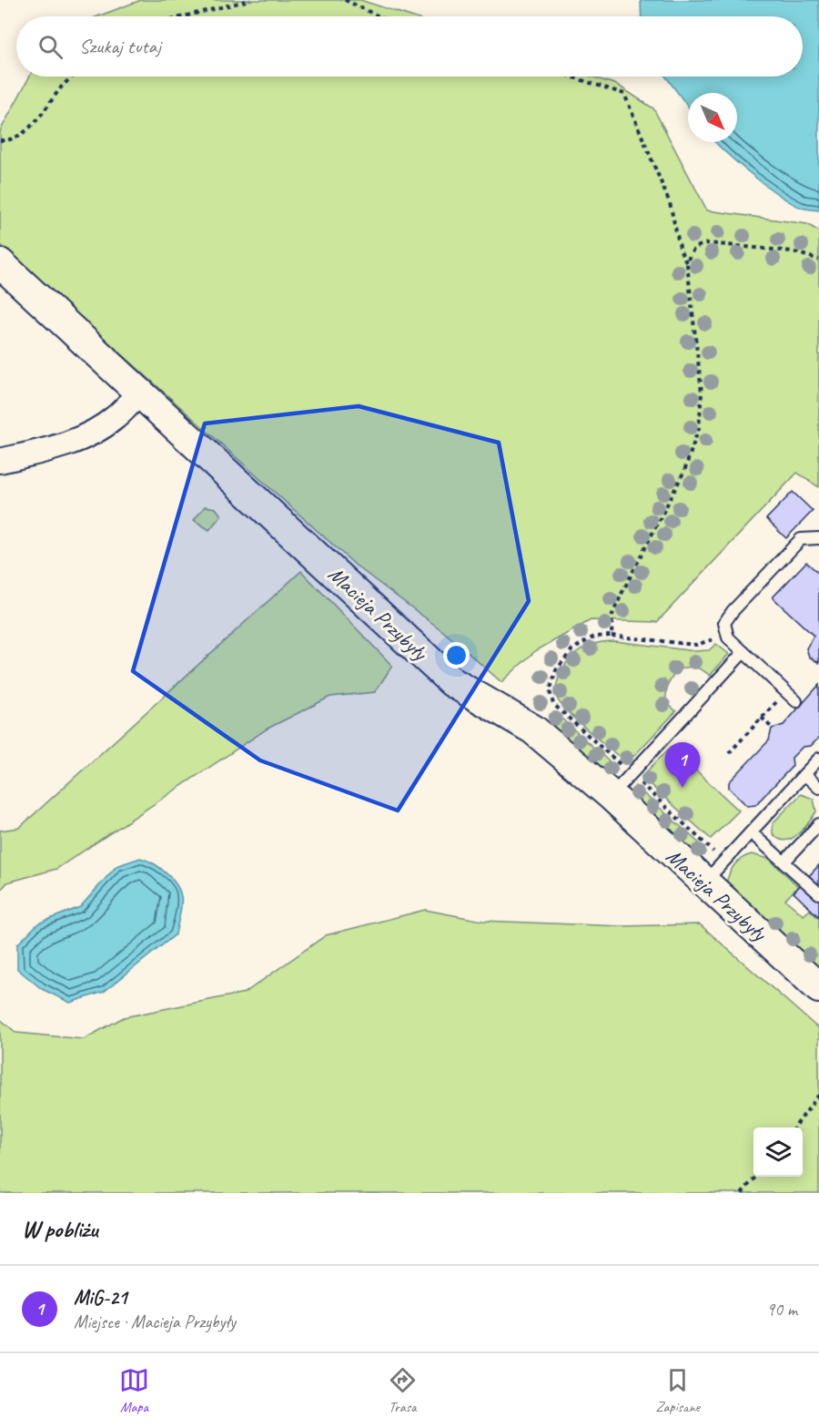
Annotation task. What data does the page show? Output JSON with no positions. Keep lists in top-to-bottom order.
{
  "streets": {
    "street": ["Macieja Przybyły"]
  },
  "north": "bottom right",
  "page": {
    "search": "Szukaj tutaj",
    "pins": "1",
    "heading": "W pobliżu",
    "list": [
      {
        "mark": "1",
        "name": "MiG-21",
        "note": "Miejsce · Macieja Przybyły",
        "value": "90 m"
      }
    ],
    "nav": ["Mapa", "Trasa", "Zapisane"]
  }
}
